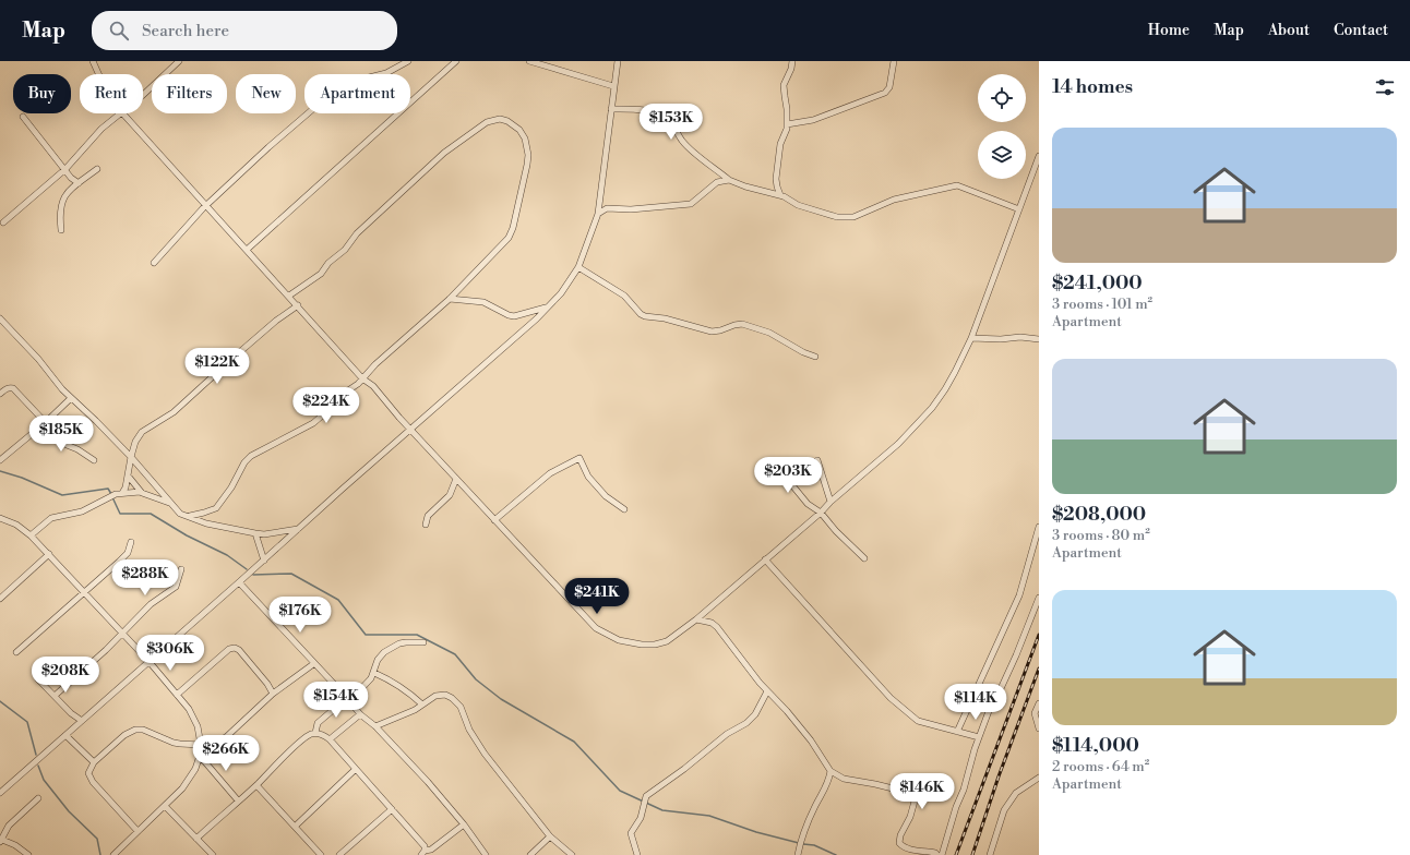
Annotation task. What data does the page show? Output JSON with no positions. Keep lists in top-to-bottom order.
{
  "page": {
    "header": "Map",
    "search": "Search here",
    "nav": [
      "Home",
      "Map",
      "About",
      "Contact"
    ],
    "heading": "14 homes",
    "chip": [
      "Buy",
      "Rent",
      "Filters",
      "New",
      "Apartment"
    ],
    "price": [
      "$153K",
      "$122K",
      "$224K",
      "$185K",
      "$203K",
      "$288K",
      "$241K",
      "$176K",
      "$306K",
      "$208K",
      "$154K",
      "$114K",
      "$266K",
      "$146K"
    ],
    "list": [
      {
        "name": "$241,000",
        "note": "3 rooms · 101 m² · Apartment"
      },
      {
        "name": "$208,000",
        "note": "3 rooms · 80 m² · Apartment"
      },
      {
        "name": "$114,000",
        "note": "2 rooms · 64 m² · Apartment"
      }
    ]
  }
}
